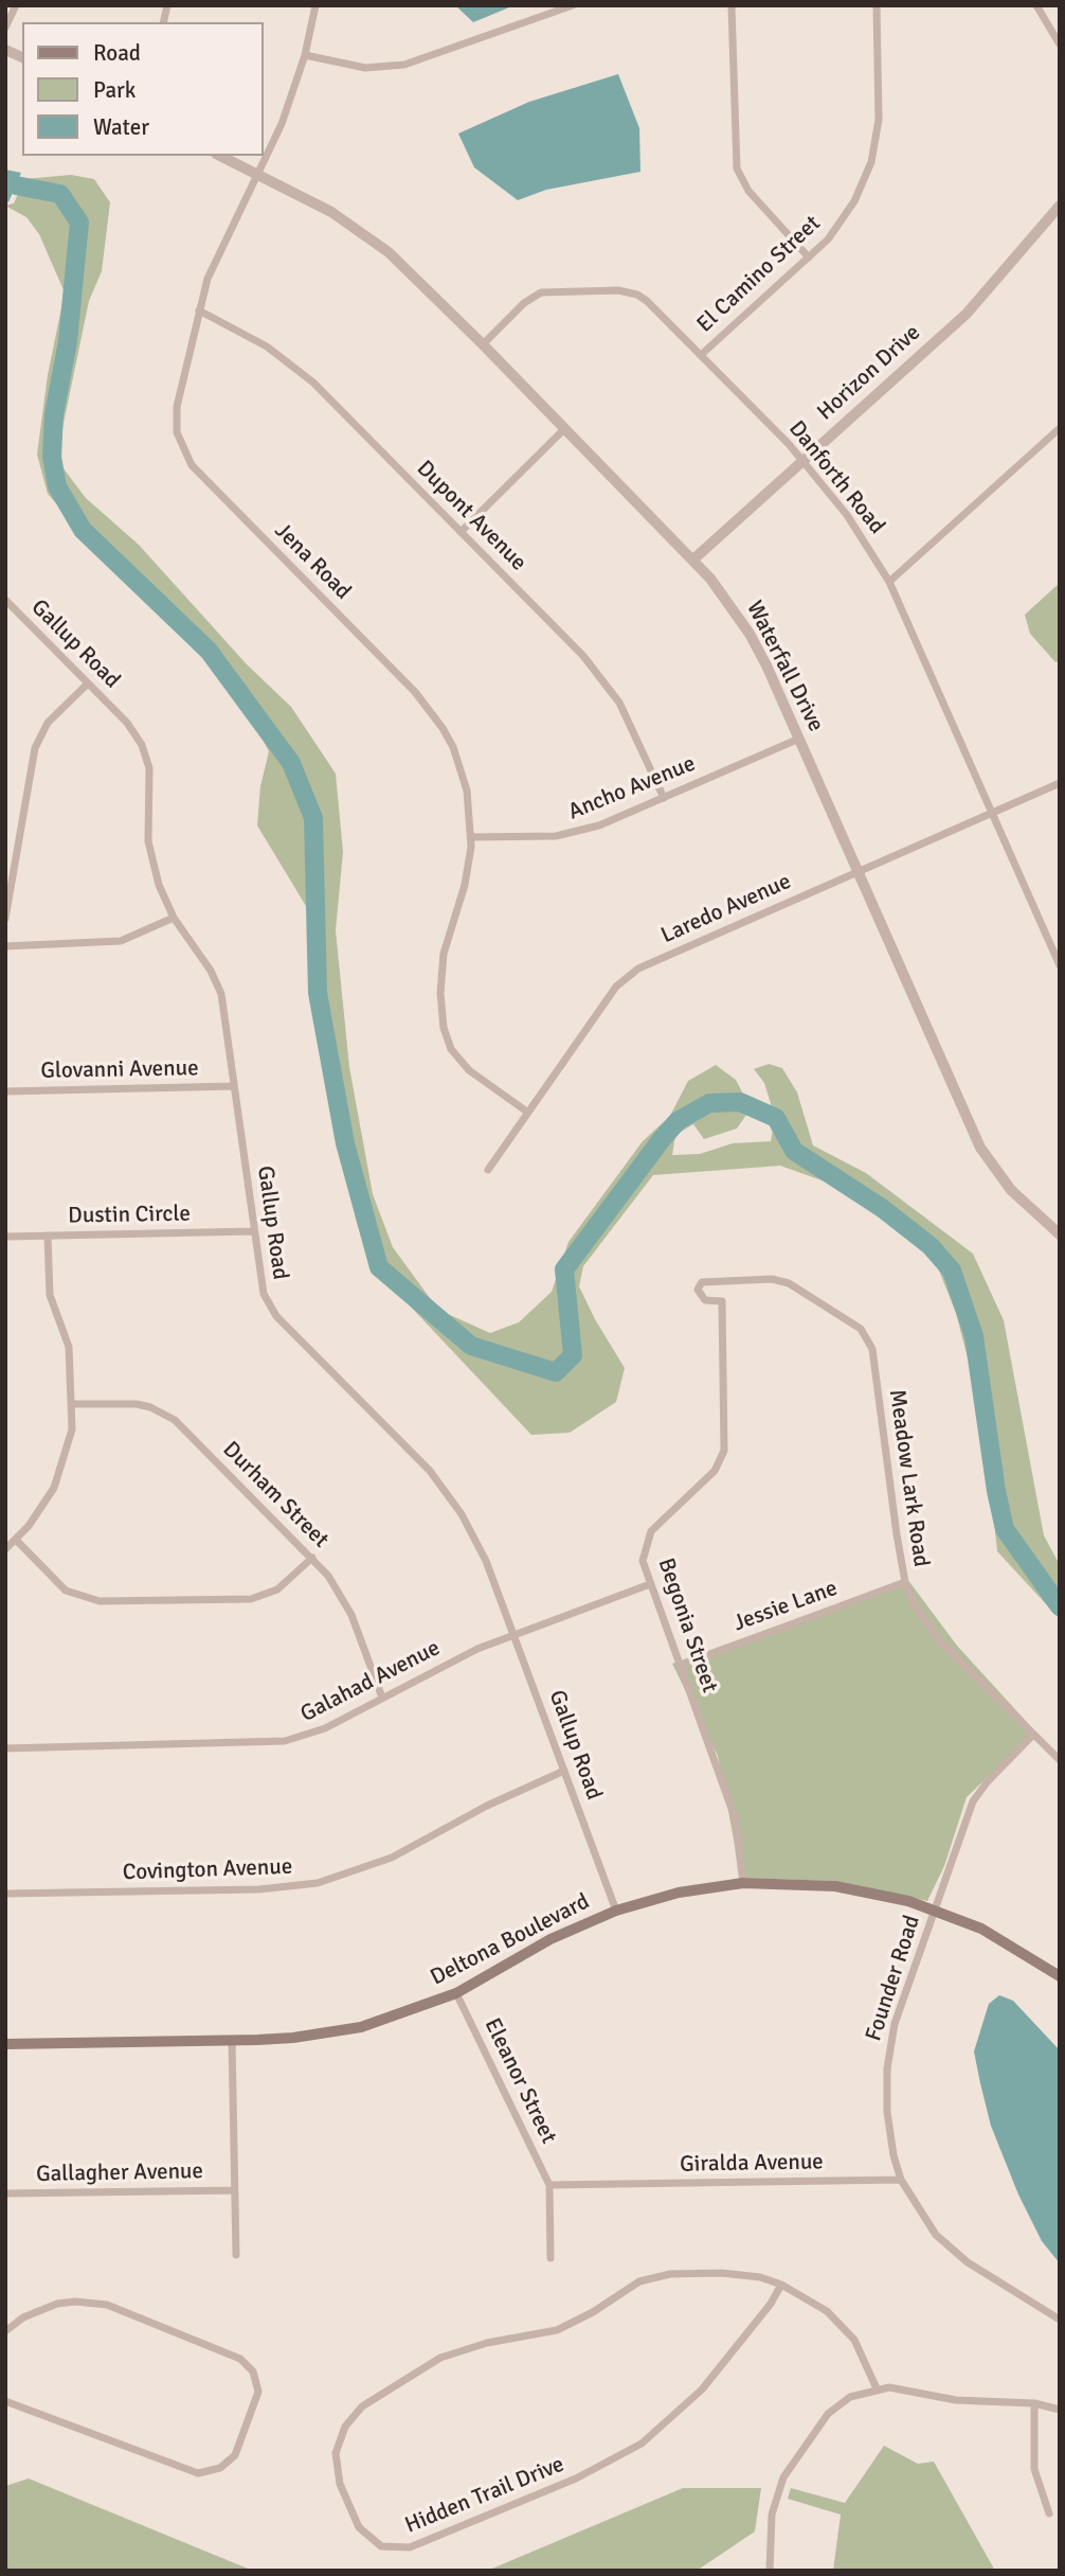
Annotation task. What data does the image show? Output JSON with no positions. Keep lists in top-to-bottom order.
{
  "streets": {
    "main road": ["Deltona Boulevard"],
    "street": [
      "El Camino Street",
      "Horizon Drive",
      "Danforth Road",
      "Dupont Avenue",
      "Jena Road",
      "Gallup Road",
      "Waterfall Drive",
      "Ancho Avenue",
      "Laredo Avenue",
      "Glovanni Avenue",
      "Dustin Circle",
      "Meadow Lark Road",
      "Durham Street",
      "Jessie Lane",
      "Begonia Street",
      "Galahad Avenue",
      "Covington Avenue",
      "Founder Road",
      "Eleanor Street",
      "Giralda Avenue",
      "Gallagher Avenue",
      "Hidden Trail Drive"
    ]
  },
  "crossings": [
    ["El Camino Street", "Danforth Road"],
    ["Horizon Drive", "Danforth Road"],
    ["Horizon Drive", "Waterfall Drive"],
    ["Danforth Road", "Waterfall Drive"],
    ["Danforth Road", "Laredo Avenue"],
    ["Dupont Avenue", "Jena Road"],
    ["Dupont Avenue", "Ancho Avenue"],
    ["Jena Road", "Waterfall Drive"],
    ["Jena Road", "Ancho Avenue"],
    ["Jena Road", "Laredo Avenue"],
    ["Gallup Road", "Glovanni Avenue"],
    ["Gallup Road", "Dustin Circle"],
    ["Gallup Road", "Galahad Avenue"],
    ["Gallup Road", "Covington Avenue"],
    ["Gallup Road", "Deltona Boulevard"],
    ["Waterfall Drive", "Ancho Avenue"],
    ["Waterfall Drive", "Laredo Avenue"],
    ["Meadow Lark Road", "Jessie Lane"],
    ["Meadow Lark Road", "Begonia Street"],
    ["Meadow Lark Road", "Founder Road"],
    ["Durham Street", "Galahad Avenue"],
    ["Jessie Lane", "Begonia Street"],
    ["Begonia Street", "Galahad Avenue"],
    ["Begonia Street", "Deltona Boulevard"],
    ["Deltona Boulevard", "Founder Road"],
    ["Deltona Boulevard", "Eleanor Street"],
    ["Founder Road", "Giralda Avenue"],
    ["Eleanor Street", "Giralda Avenue"]
  ],
  "legend": ["Road", "Park", "Water"]
}
